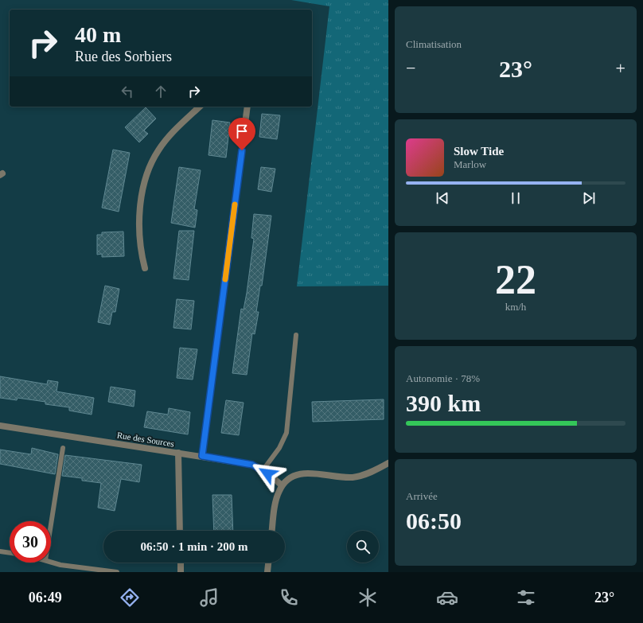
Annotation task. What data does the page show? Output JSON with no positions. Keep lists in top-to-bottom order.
{
  "streets": {
    "street": ["Rue des Sources"]
  },
  "page": {
    "tile": [
      "Climatisation",
      ["22", "km/h"],
      ["Autonomie · 78%", "390 km"],
      ["Arrivée", "06:50"]
    ],
    "turn": ["40 m", "Rue des Sorbiers"],
    "heat": ["−", "23°", "+"],
    "song": ["Slow Tide", "Marlow"],
    "limit": "30",
    "trip": "06:50 · 1 min · 200 m",
    "tabs": ["06:49", "23°"]
  }
}
